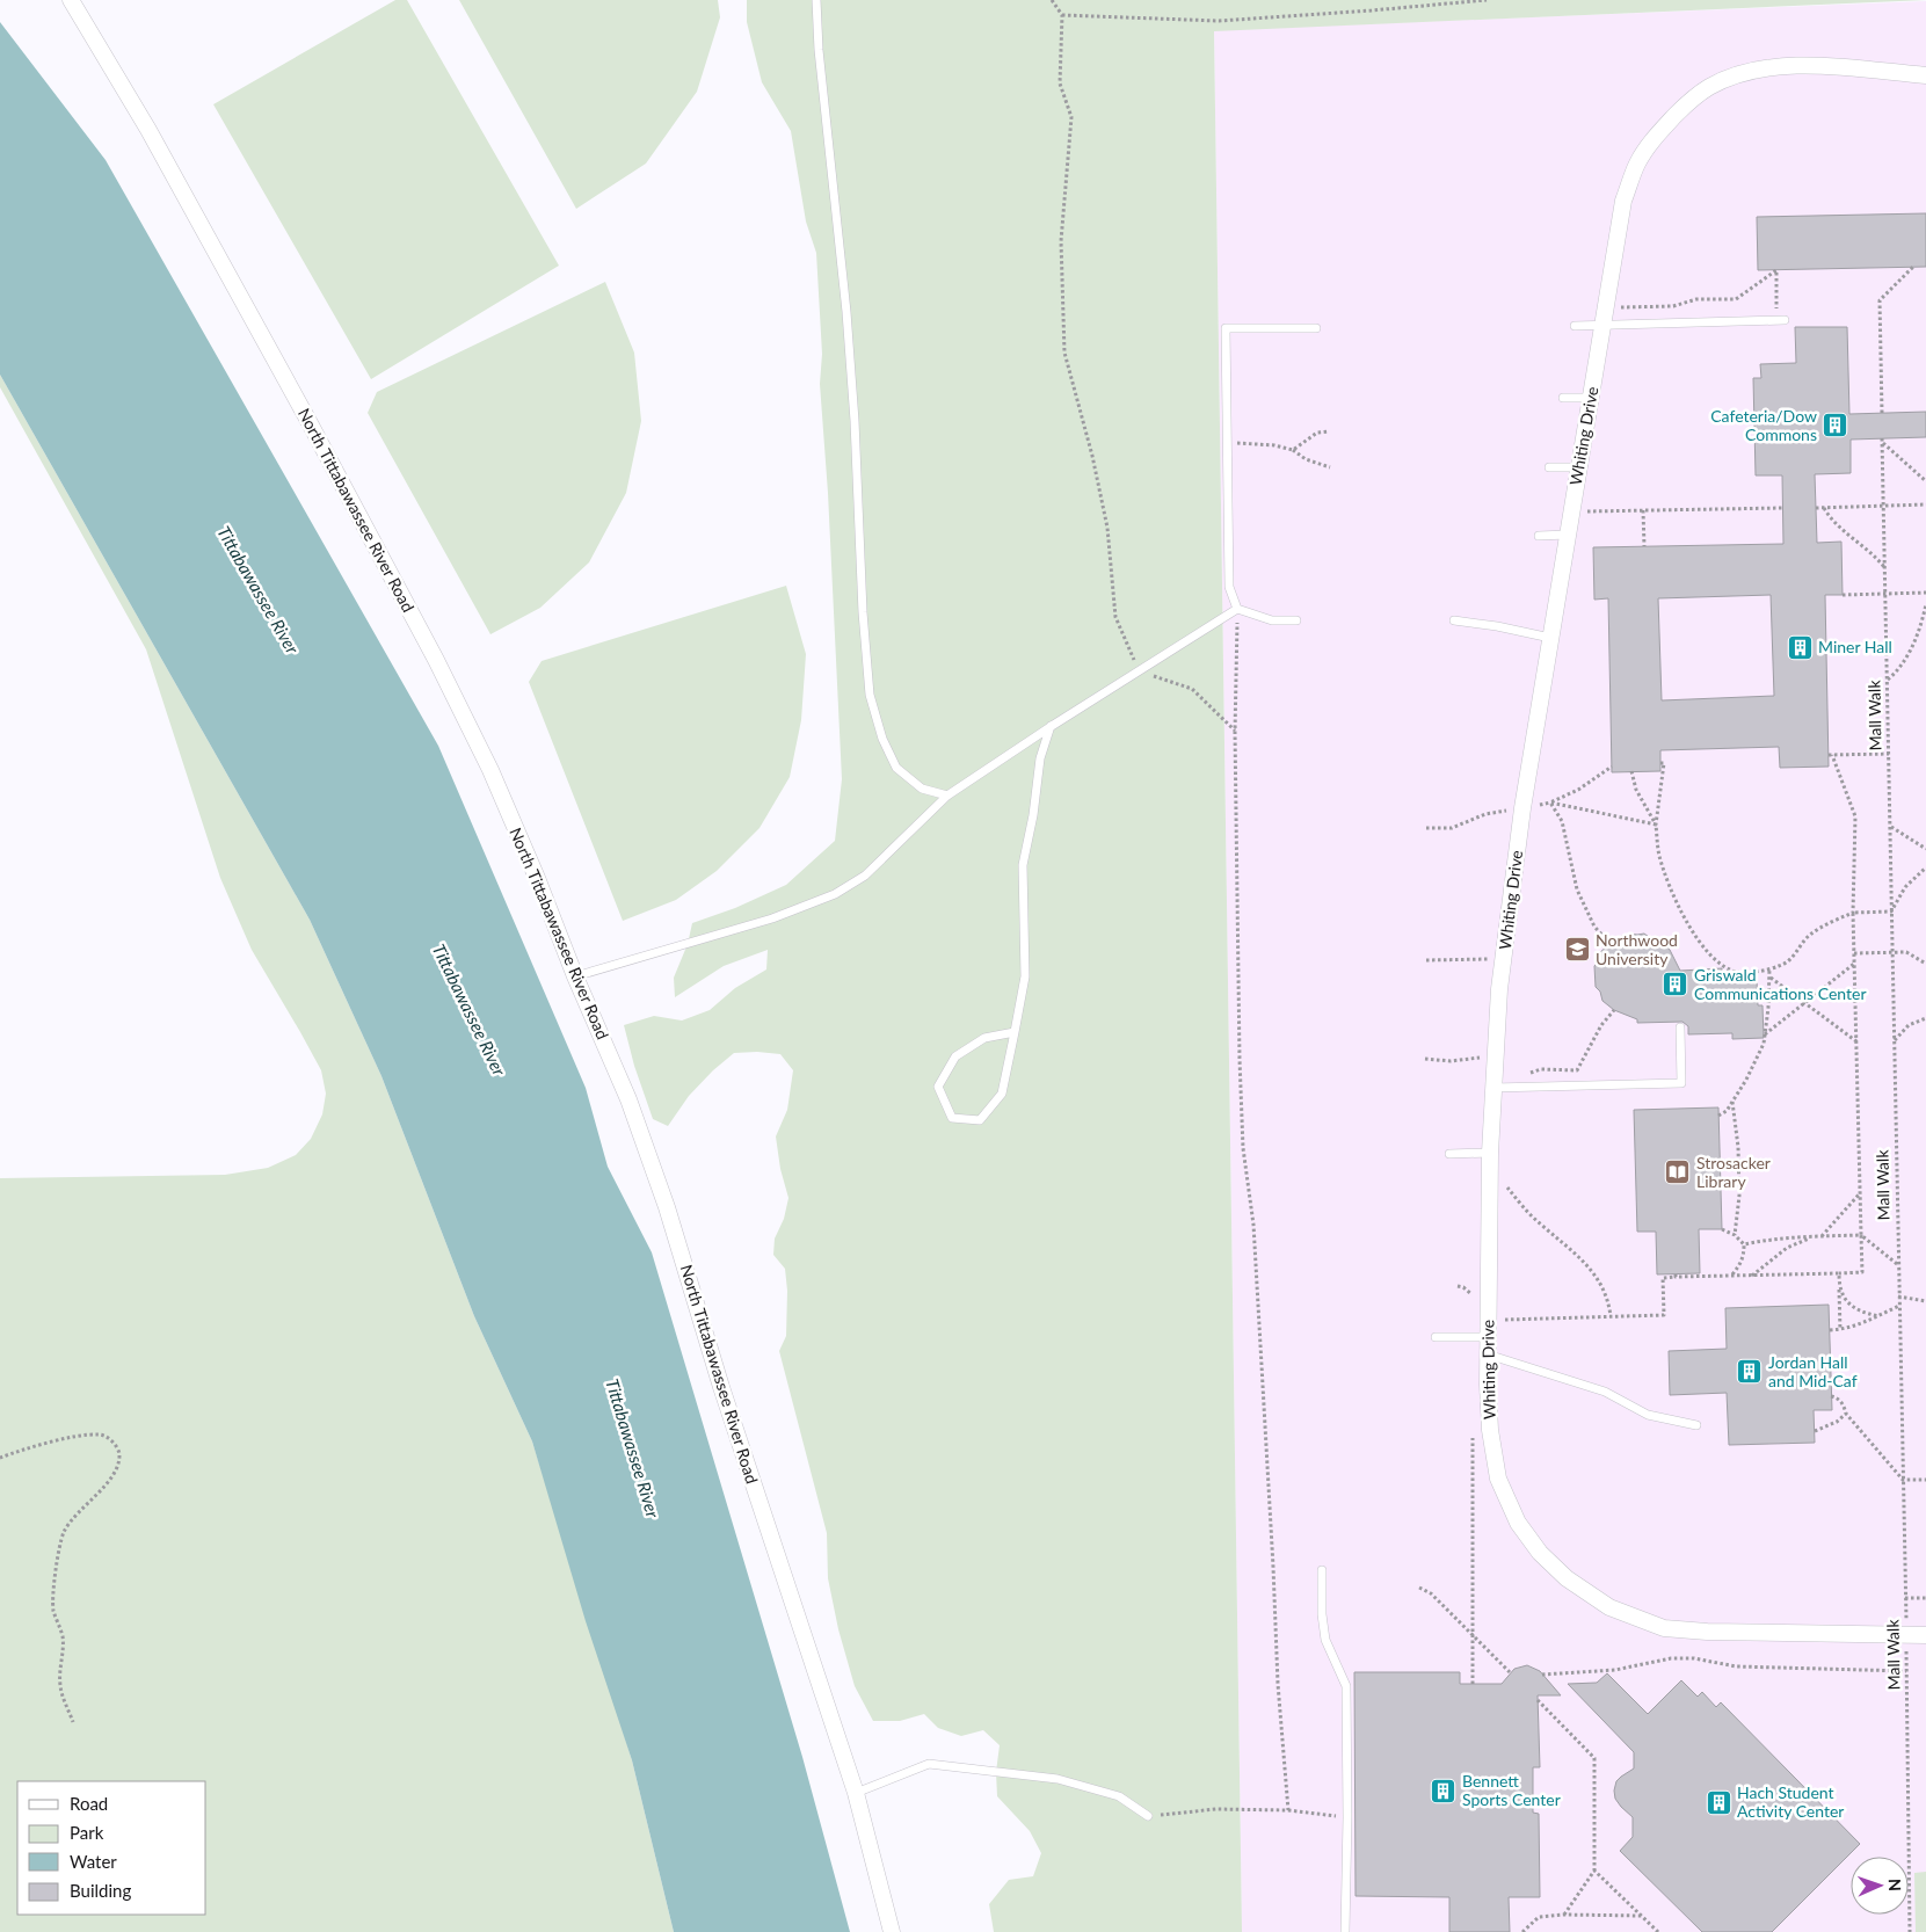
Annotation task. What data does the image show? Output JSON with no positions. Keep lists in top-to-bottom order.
{
  "streets": {
    "street": ["Whiting Drive", "North Tittabawassee River Road"],
    "path": ["Mall Walk"]
  },
  "crossings": [
    ["Whiting Drive", "Mall Walk"]
  ],
  "water": ["Tittabawassee River"],
  "places": {
    "building": [
      "Cafeteria/Dow Commons",
      "Miner Hall",
      "Griswald Communications Center",
      "Jordan Hall and Mid-Caf",
      "Bennett Sports Center",
      "Hach Student Activity Center"
    ],
    "school or university": ["Northwood University"],
    "library": ["Strosacker Library"]
  },
  "legend": [
    "Road",
    "Park",
    "Water",
    "Building"
  ],
  "north": "right"
}
